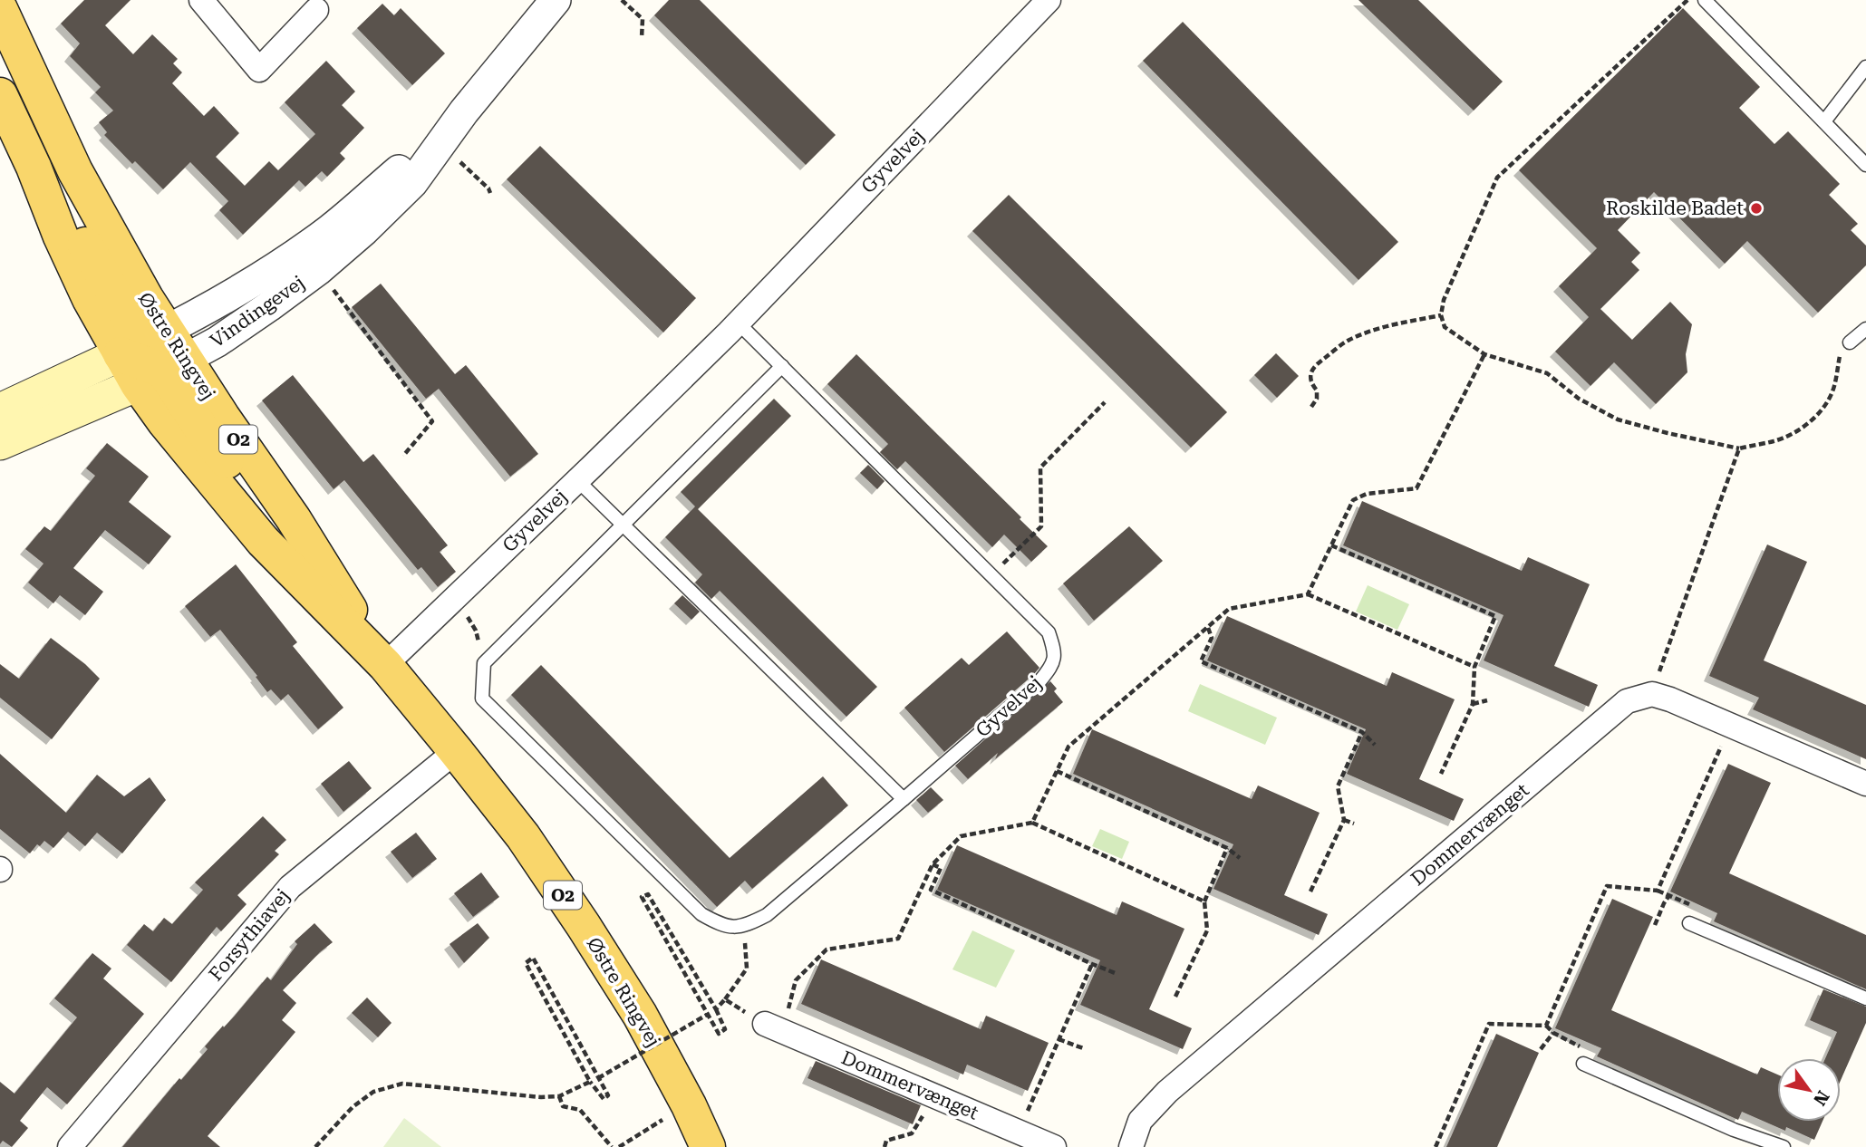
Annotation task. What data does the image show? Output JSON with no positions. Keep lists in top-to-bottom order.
{
  "streets": {
    "main road": ["Vindingevej", "Østre Ringvej", "O2"],
    "street": ["Gyvelvej", "Dommervænget", "Forsythiavej"]
  },
  "crossings": [
    ["Gyvelvej", "Østre Ringvej"],
    ["Vindingevej", "Østre Ringvej"],
    ["Østre Ringvej", "Forsythiavej"]
  ],
  "places": ["Roskilde Badet"],
  "north": "bottom right"
}
